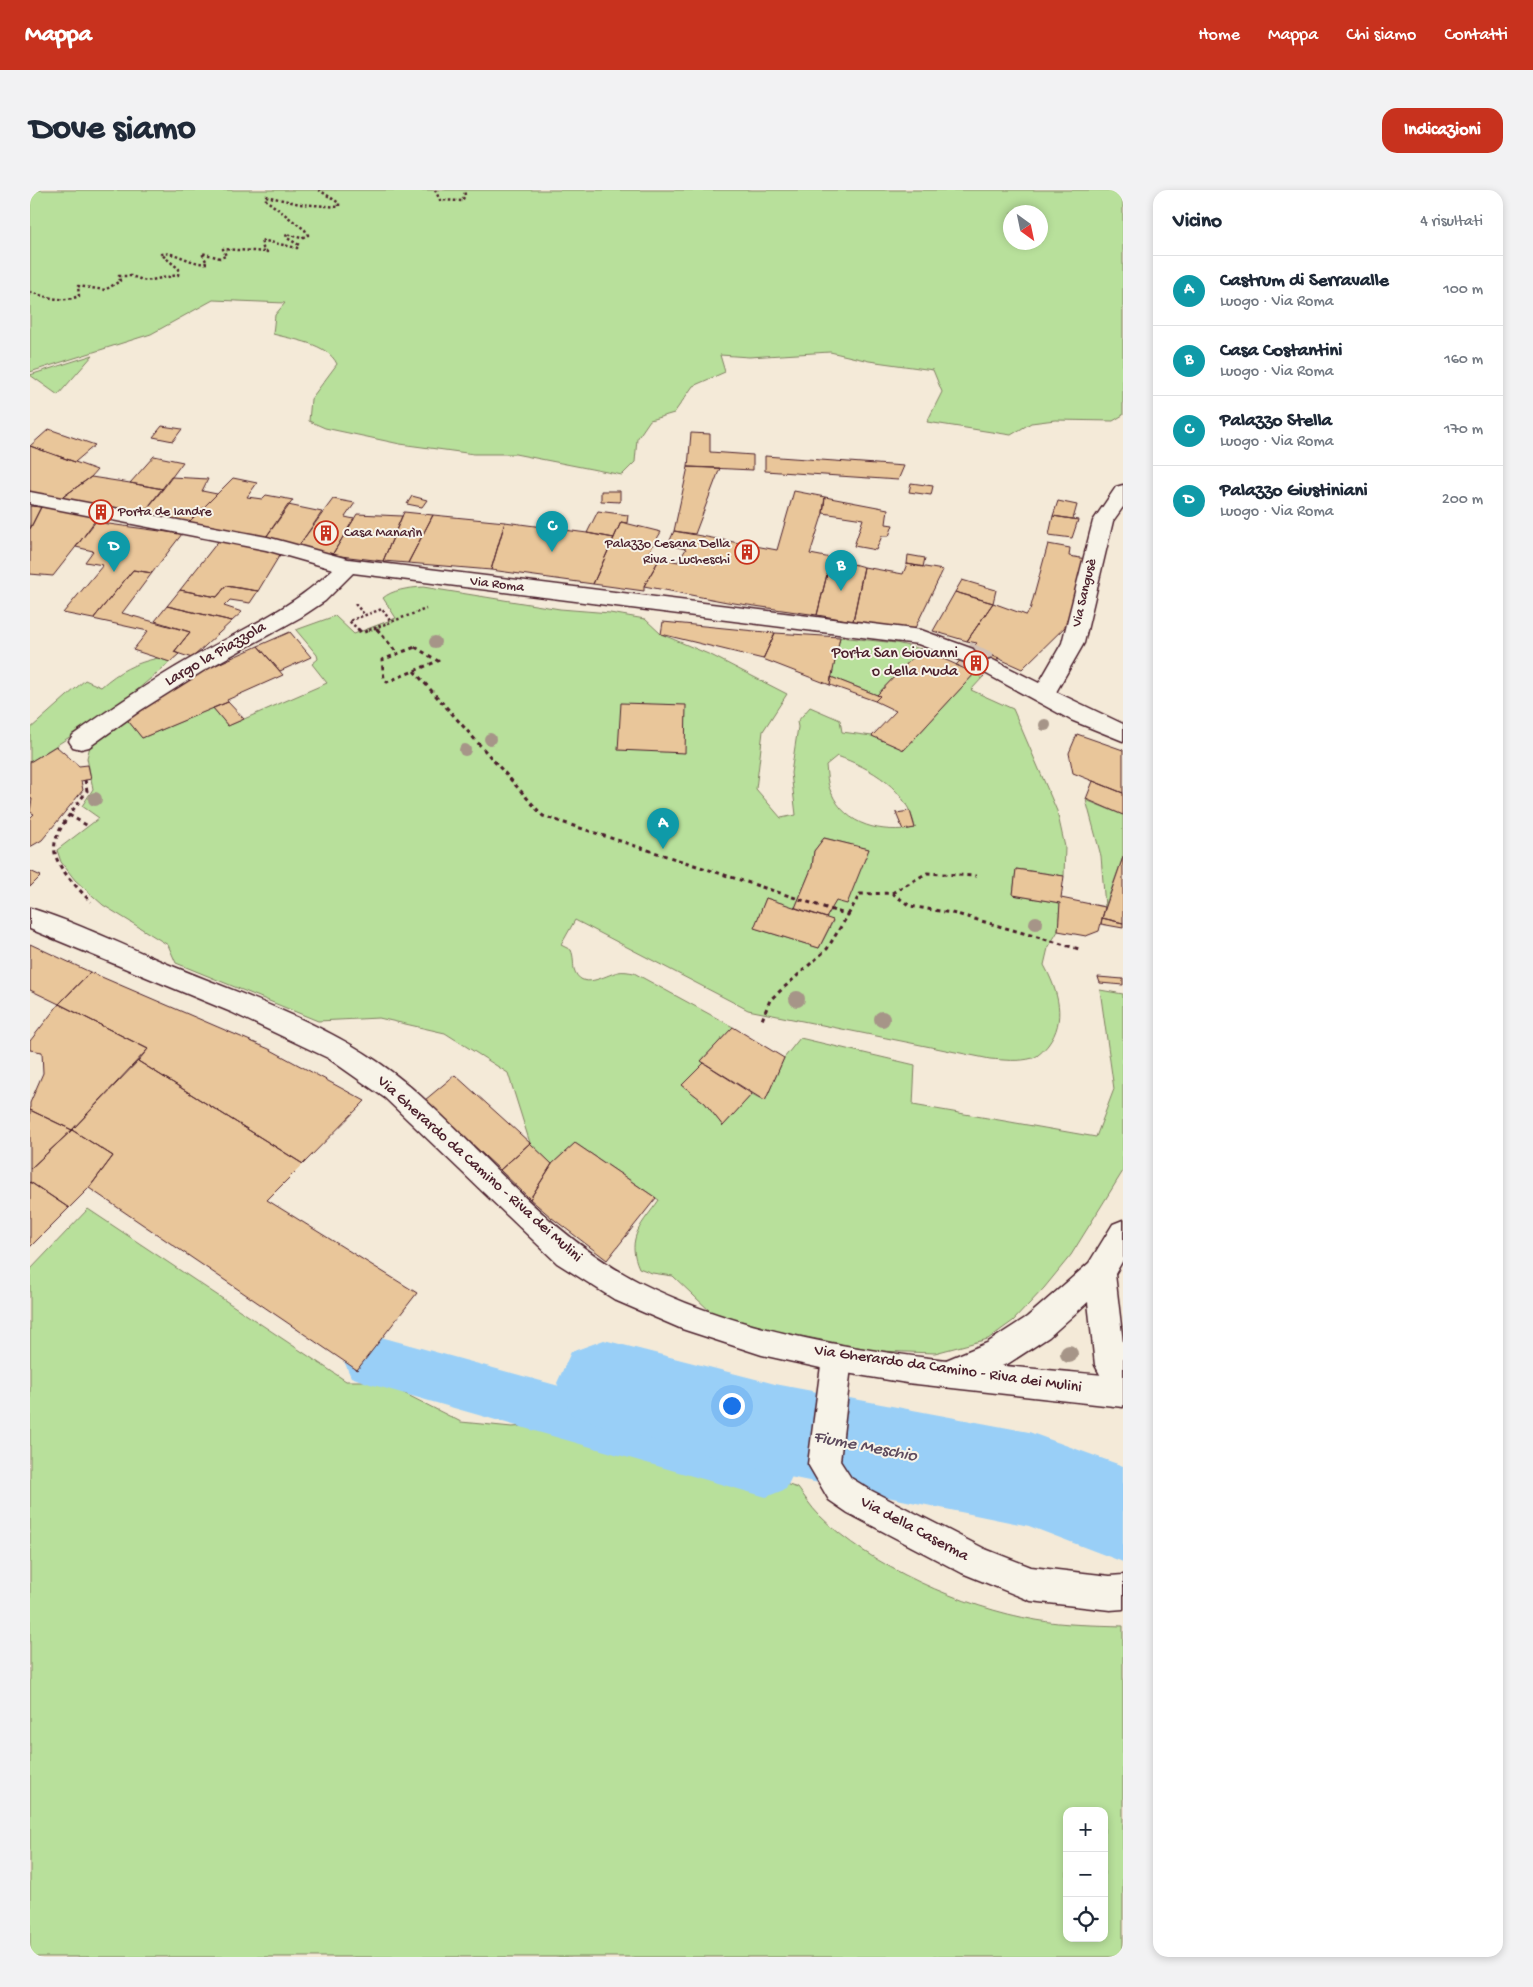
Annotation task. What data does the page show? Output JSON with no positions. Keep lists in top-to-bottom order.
{
  "streets": {
    "street": [
      "Via Roma",
      "Via Sangusè",
      "Largo la Piazzola",
      "Via Gherardo da Camino - Riva dei Mulini",
      "Via della Caserma"
    ]
  },
  "crossings": [
    ["Via Roma", "Largo la Piazzola"],
    ["Via Gherardo da Camino - Riva dei Mulini", "Via della Caserma"]
  ],
  "water": ["Fiume Meschio"],
  "places": {
    "building": [
      "Porta de Iandre",
      "Casa Manarìn",
      "Palazzo Cesana Della Riva - Lucheschi",
      "Porta San Giovanni o della Muda"
    ]
  },
  "north": "bottom right",
  "page": {
    "header": "Mappa",
    "nav": [
      "Home",
      "Mappa",
      "Chi siamo",
      "Contatti"
    ],
    "buttons": "Indicazioni",
    "title": "Dove siamo",
    "heading": ["Vicino", "4 risultati"],
    "list": [
      {
        "mark": "A",
        "name": "Castrum di Serravalle",
        "note": "Luogo · Via Roma",
        "value": "100 m"
      },
      {
        "mark": "B",
        "name": "Casa Costantini",
        "note": "Luogo · Via Roma",
        "value": "160 m"
      },
      {
        "mark": "C",
        "name": "Palazzo Stella",
        "note": "Luogo · Via Roma",
        "value": "170 m"
      },
      {
        "mark": "D",
        "name": "Palazzo Giustiniani",
        "note": "Luogo · Via Roma",
        "value": "200 m"
      }
    ],
    "pins": [
      "C",
      "D",
      "B",
      "A"
    ],
    "map_buttons": ["+", "−"]
  }
}
